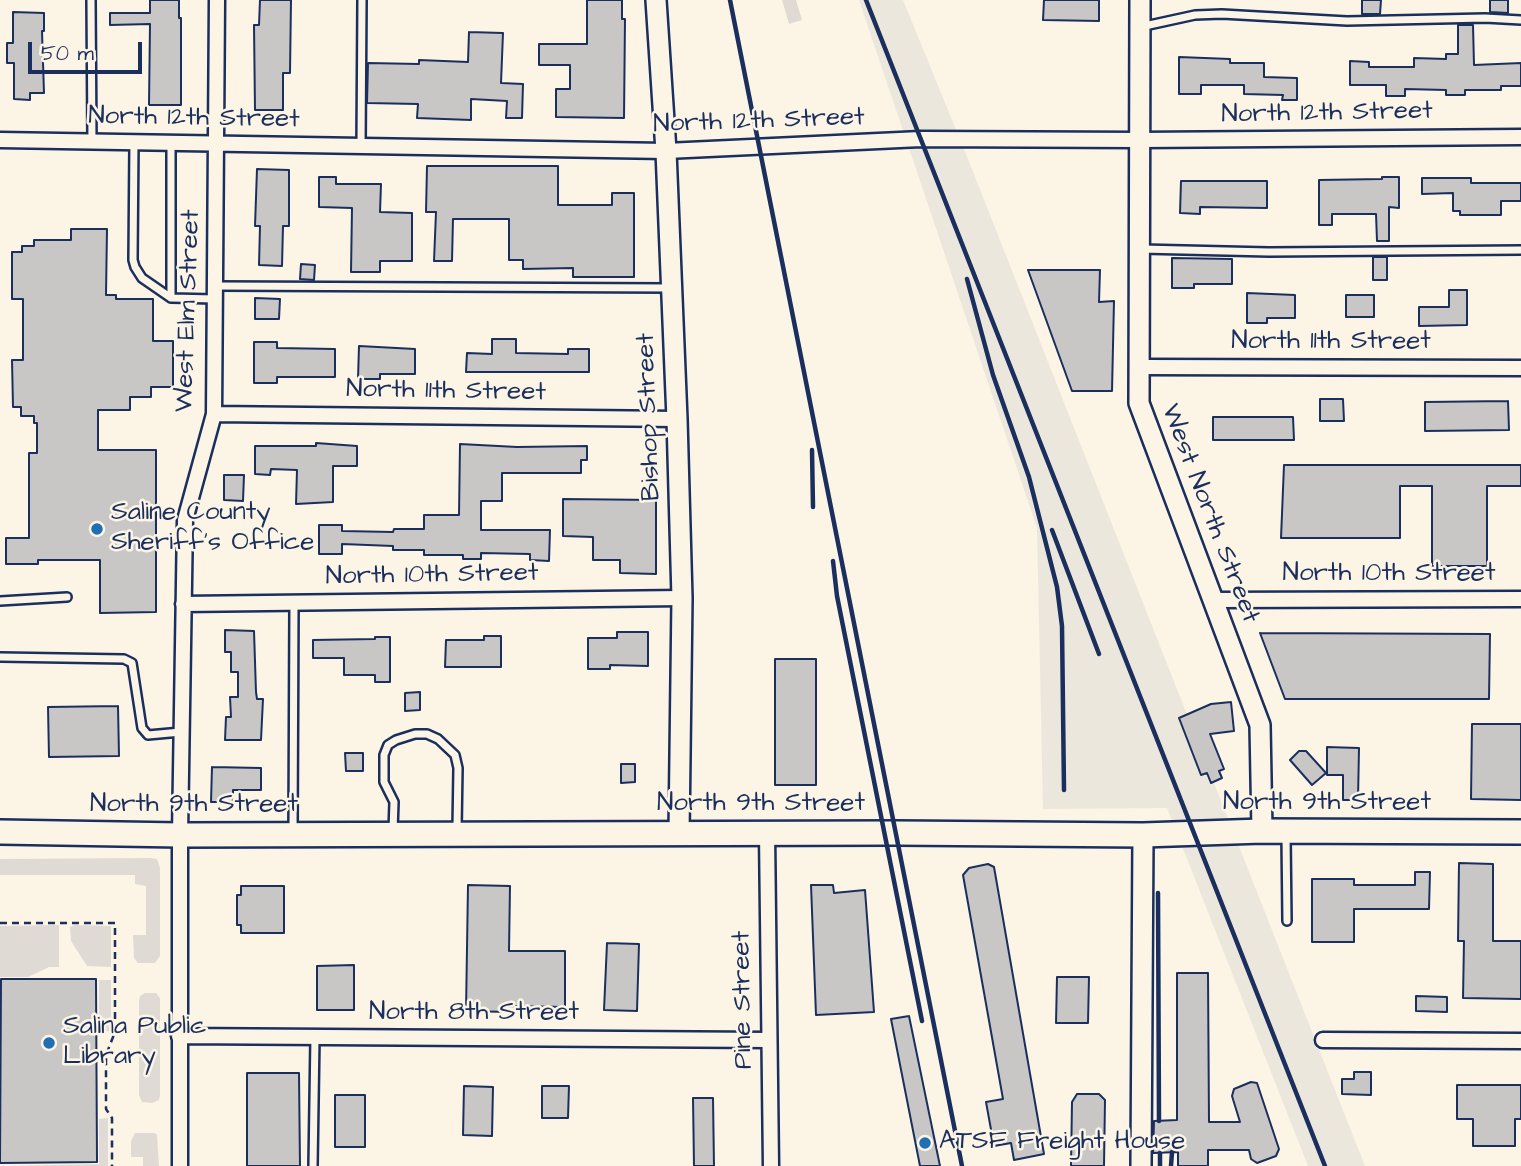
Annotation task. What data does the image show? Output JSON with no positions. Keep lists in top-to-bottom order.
{
  "streets": {
    "main road": ["North 9th Street"],
    "street": [
      "North 12th Street",
      "West Elm Street",
      "North 11th Street",
      "Bishop Street",
      "West North Street",
      "North 10th Street",
      "Pine Street",
      "North 8th Street"
    ]
  },
  "crossings": [
    ["North 12th Street", "West Elm Street"],
    ["North 12th Street", "Bishop Street"],
    ["North 12th Street", "West North Street"],
    ["West Elm Street", "North 11th Street"],
    ["West Elm Street", "North 10th Street"],
    ["West Elm Street", "North 9th Street"],
    ["West Elm Street", "North 8th Street"],
    ["North 11th Street", "Bishop Street"],
    ["North 11th Street", "West North Street"],
    ["Bishop Street", "North 10th Street"],
    ["Bishop Street", "North 9th Street"],
    ["West North Street", "North 10th Street"],
    ["West North Street", "North 9th Street"],
    ["North 9th Street", "Pine Street"],
    ["Pine Street", "North 8th Street"]
  ],
  "places": ["Saline County Sheriff's Office", "Salina Public Library", "ATSF Freight House"],
  "scale_bar": "50 m"
}
